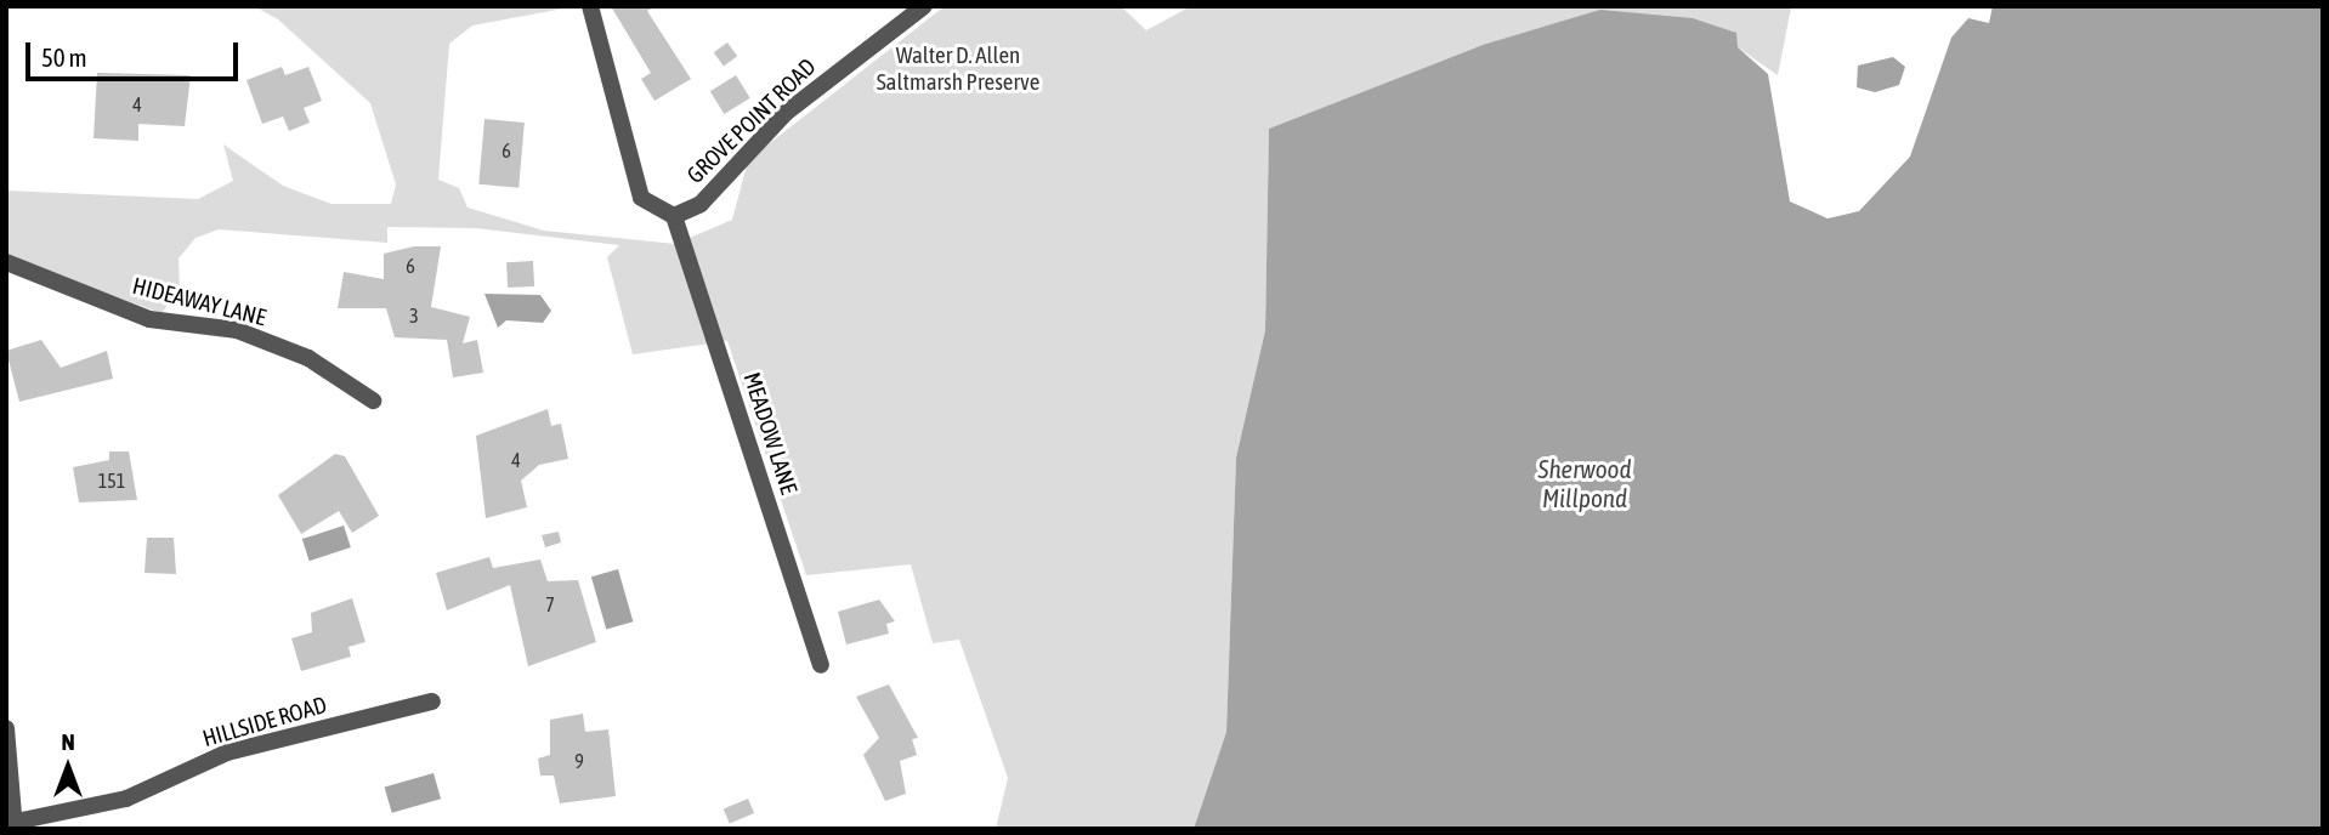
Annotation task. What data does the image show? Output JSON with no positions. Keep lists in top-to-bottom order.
{
  "streets": {
    "street": [
      "GROVE POINT ROAD",
      "HIDEAWAY LANE",
      "MEADOW LANE",
      "HILLSIDE ROAD"
    ]
  },
  "crossings": [
    ["GROVE POINT ROAD", "MEADOW LANE"]
  ],
  "water": ["Sherwood Millpond"],
  "parks": ["Walter D. Allen Saltmarsh Preserve"],
  "house_numbers": [
    "4",
    "6",
    "6",
    "3",
    "4",
    "151",
    "7",
    "9"
  ],
  "scale_bar": "50 m",
  "north": "top"
}
